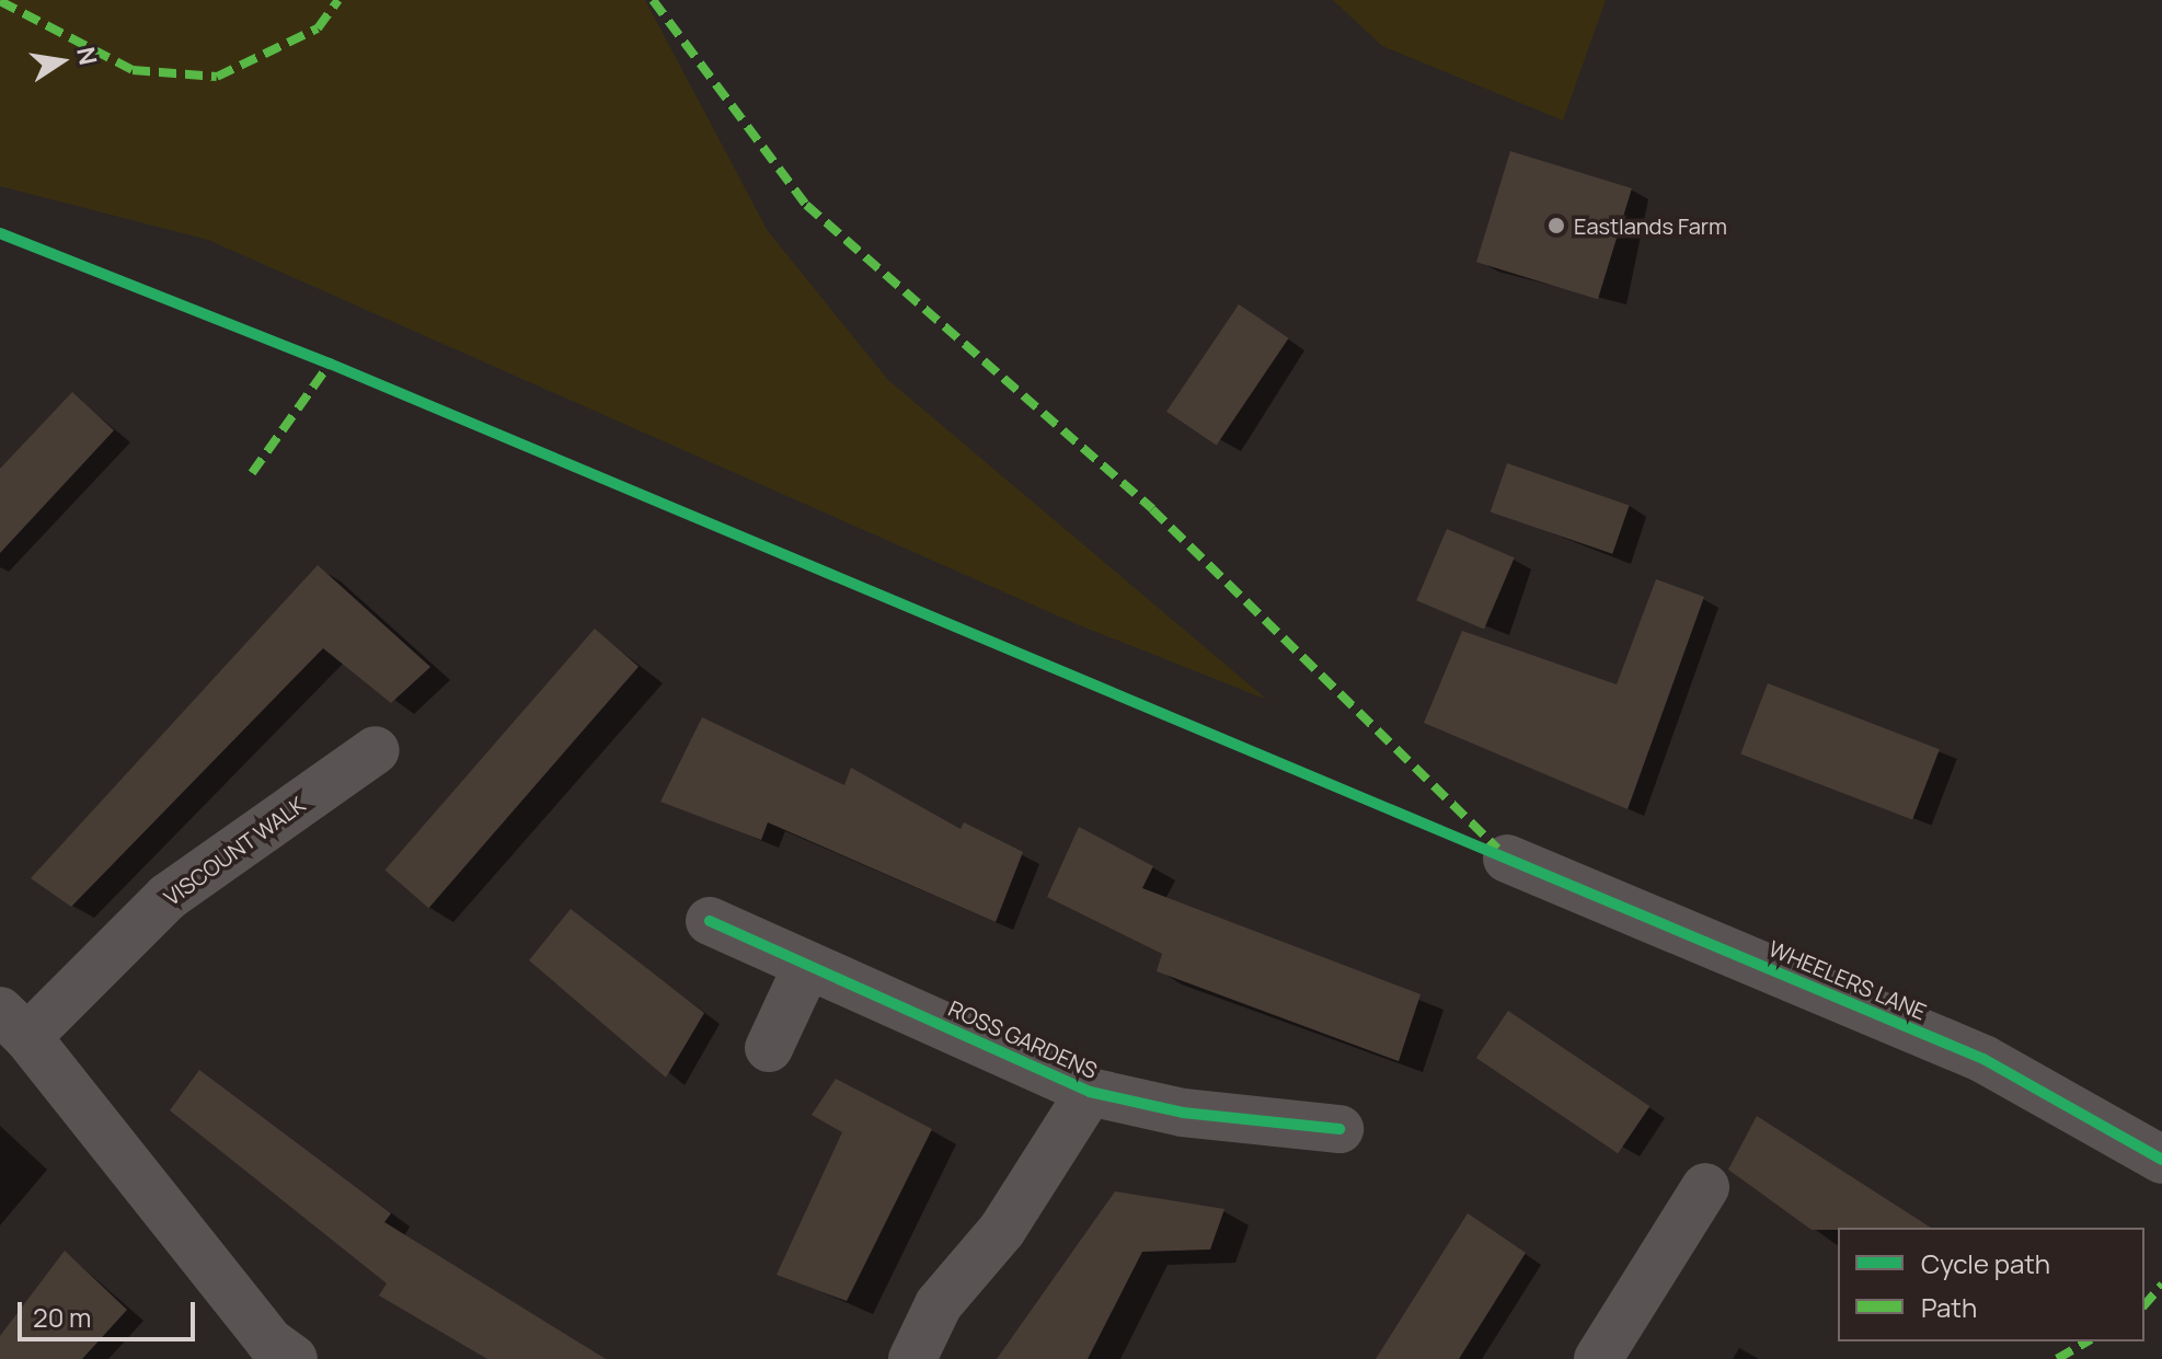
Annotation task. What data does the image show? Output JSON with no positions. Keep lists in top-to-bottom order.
{
  "streets": {
    "street": ["VISCOUNT WALK", "WHEELERS LANE", "ROSS GARDENS"]
  },
  "places": ["Eastlands Farm"],
  "legend": ["Cycle path", "Path"],
  "scale_bar": "20 m",
  "north": "right"
}
